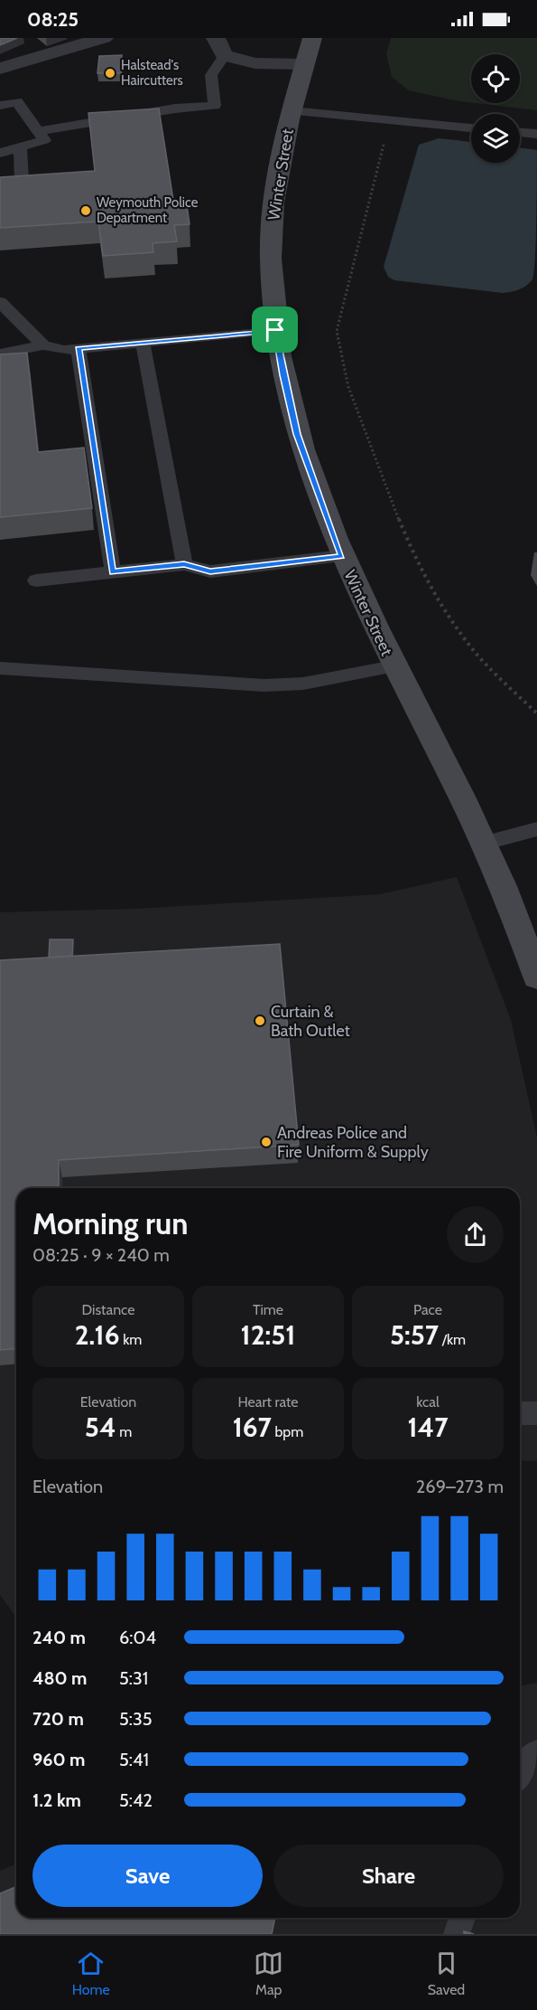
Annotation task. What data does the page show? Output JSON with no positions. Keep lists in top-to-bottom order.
{
  "streets": {
    "main road": ["Winter Street"]
  },
  "places": [
    "Halstead's Haircutters",
    "Weymouth Police Department",
    "Curtain & Bath Outlet",
    "Andreas Police and Fire Uniform & Supply"
  ],
  "page": {
    "status": "08:25",
    "heading": ["Morning run", "08:25 · 9 × 240 m"],
    "stats": [
      ["Distance", "2.16 km"],
      ["Time", "12:51"],
      ["Pace", "5:57 /km"],
      ["Elevation", "54 m"],
      ["Heart rate", "167 bpm"],
      ["kcal", "147"]
    ],
    "chart": ["Elevation", "269–273 m"],
    "list": [
      {
        "name": "240 m",
        "note": "6:04"
      },
      {
        "name": "480 m",
        "note": "5:31"
      },
      {
        "name": "720 m",
        "note": "5:35"
      },
      {
        "name": "960 m",
        "note": "5:41"
      },
      {
        "name": "1.2 km",
        "note": "5:42"
      }
    ],
    "buttons": ["Save", "Share"],
    "tabs": ["Home", "Map", "Saved"]
  }
}
